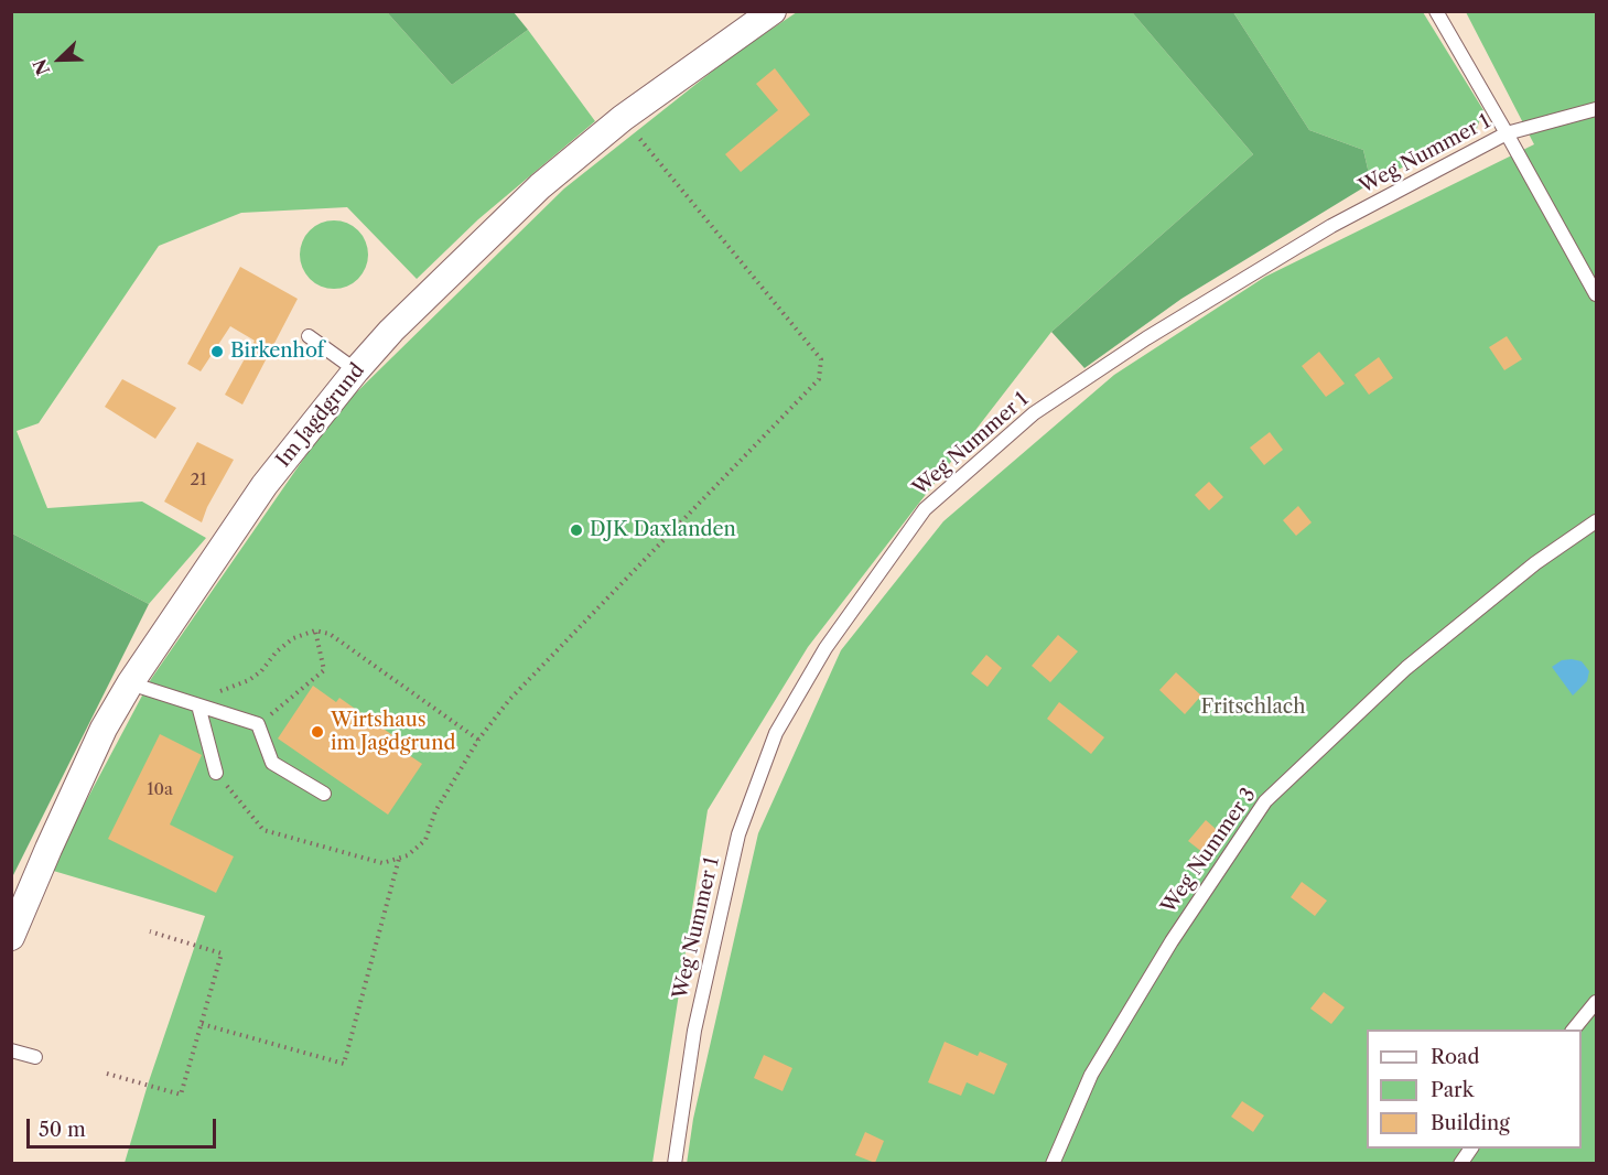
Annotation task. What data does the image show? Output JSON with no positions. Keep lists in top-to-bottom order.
{
  "streets": {
    "street": ["Im Jagdgrund"],
    "lane": ["Weg Nummer 1", "Weg Nummer 3"]
  },
  "parks": ["Fritschlach"],
  "places": ["Birkenhof", "DJK Daxlanden", "Wirtshaus im Jagdgrund"],
  "house_numbers": ["21", "10a"],
  "legend": ["Road", "Park", "Building"],
  "scale_bar": "50 m",
  "north": "bottom left"
}
